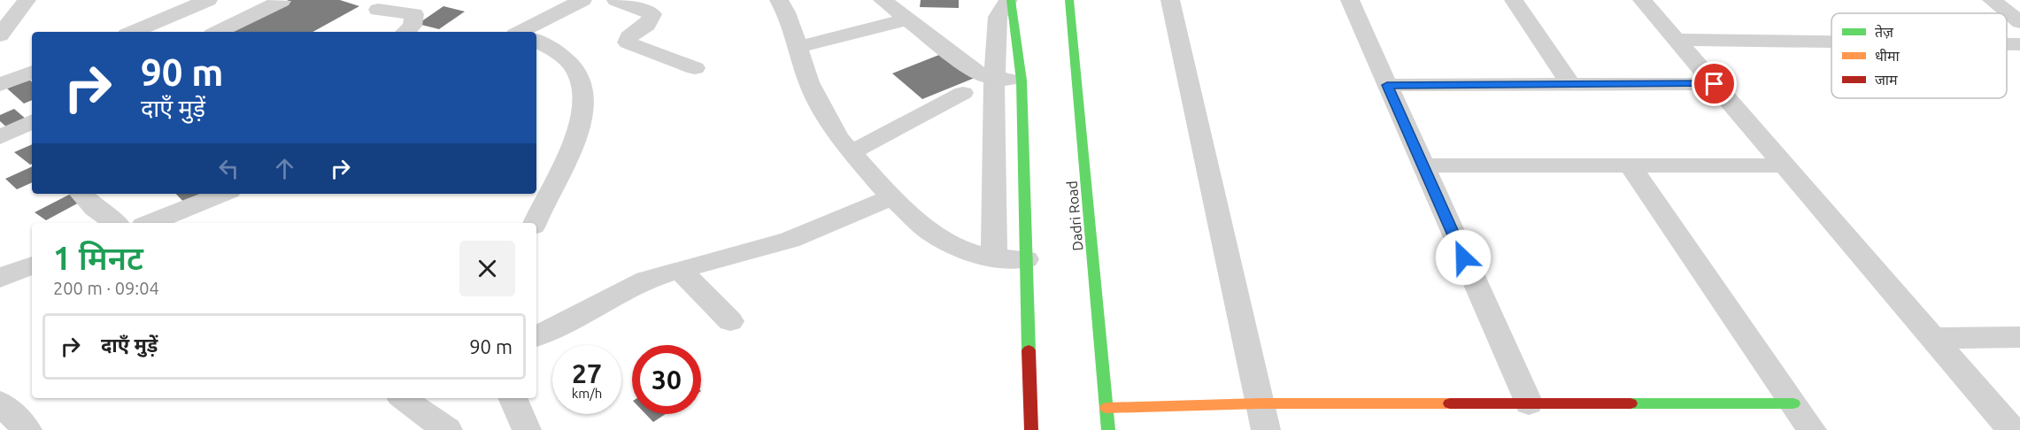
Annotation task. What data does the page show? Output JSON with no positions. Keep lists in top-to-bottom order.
{
  "streets": {
    "street": ["Dadri Road"]
  },
  "legend": ["तेज़", "धीमा", "जाम"],
  "page": {
    "turn": ["90 m", "दाएँ मुड़ें"],
    "heading": ["1 मिनट", "200 m · 09:04"],
    "list": [
      {
        "name": "दाएँ मुड़ें",
        "value": "90 m"
      }
    ],
    "speed": "27 km/h",
    "limit": "30"
  }
}
